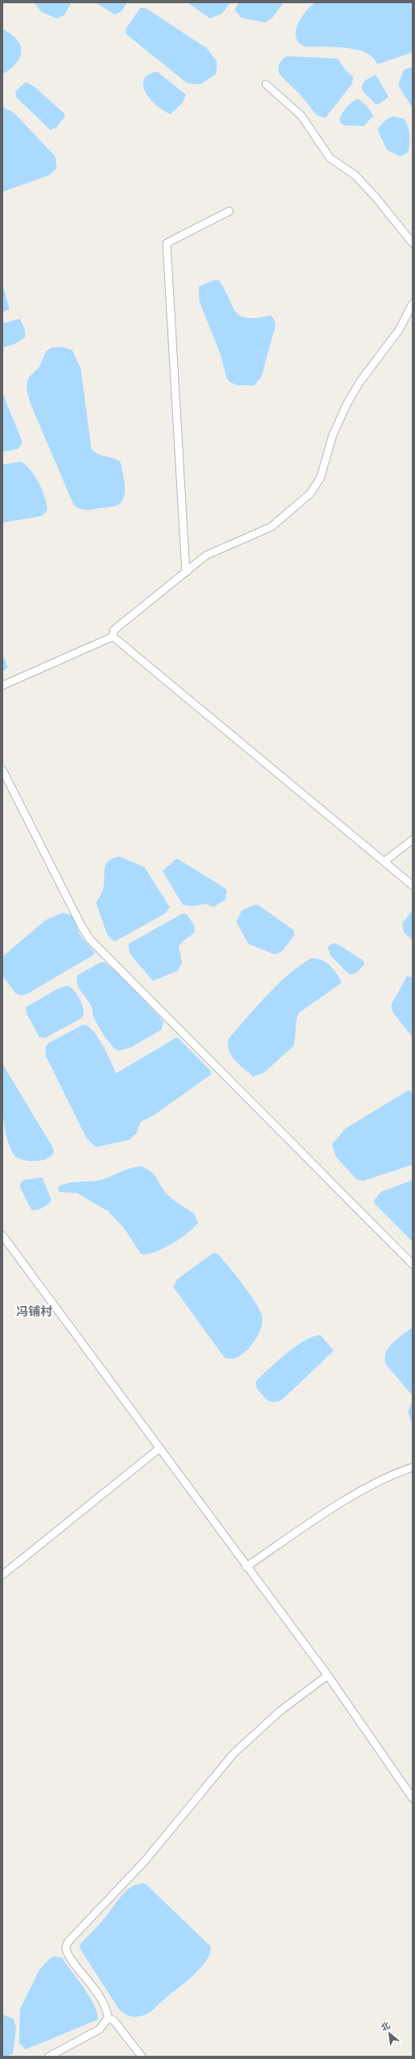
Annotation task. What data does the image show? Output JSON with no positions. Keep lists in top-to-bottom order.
{
  "districts": ["冯铺村"],
  "north": "top left"
}
